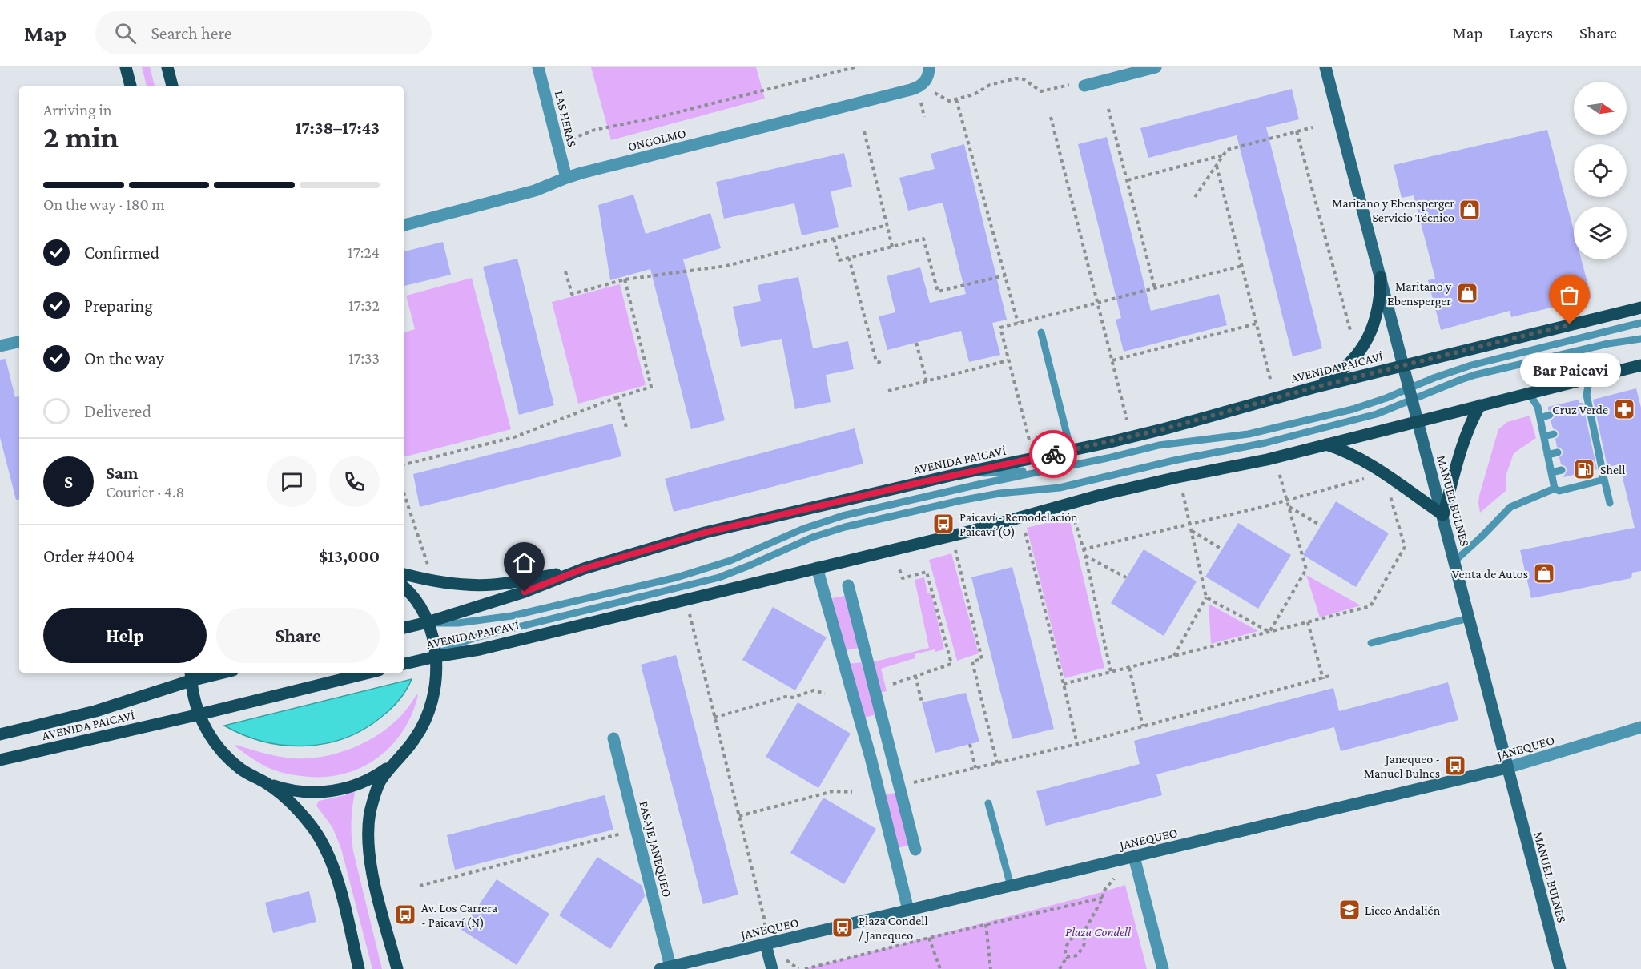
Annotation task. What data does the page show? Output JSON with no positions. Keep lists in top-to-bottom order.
{
  "streets": {
    "main road": ["AVENIDA PAICAVÍ", "MANUEL BULNES", "JANEQUEO"],
    "street": ["LAS HERAS", "ONGOLMO", "PASAJE JANEQUEO"]
  },
  "crossings": [
    ["LAS HERAS", "ONGOLMO"],
    ["AVENIDA PAICAVÍ", "MANUEL BULNES"],
    ["MANUEL BULNES", "JANEQUEO"],
    ["JANEQUEO", "PASAJE JANEQUEO"]
  ],
  "parks": ["Plaza Condell"],
  "places": {
    "shop": ["Maritano y Ebensperger Servicio Técnico", "Maritano y Ebensperger", "Venta de Autos"],
    "other": ["Bar Paicavi"],
    "pharmacy": ["Cruz Verde"],
    "fuel station": ["Shell"],
    "bus stop": [
      "Paicaví - Remodelación Paicaví (O)",
      "Janequeo - Manuel Bulnes",
      "Av. Los Carrera - Paicaví (N)",
      "Plaza Condell / Janequeo"
    ],
    "school or university": ["Liceo Andalién"]
  },
  "north": "right",
  "page": {
    "header": "Map",
    "search": "Search here",
    "nav": ["Map", "Layers", "Share"],
    "heading": ["2 min", "Arriving in", "17:38–17:43"],
    "panel": [
      "Sam",
      "Courier · 4.8",
      "Order #4004",
      "$13,000"
    ],
    "bar": "On the way · 180 m",
    "list": [
      ["Confirmed", "17:24"],
      ["Preparing", "17:32"],
      ["On the way", "17:33"],
      "Delivered"
    ],
    "bubble": "Bar Paicavi",
    "round": "S",
    "buttons": ["Help", "Share"]
  }
}
